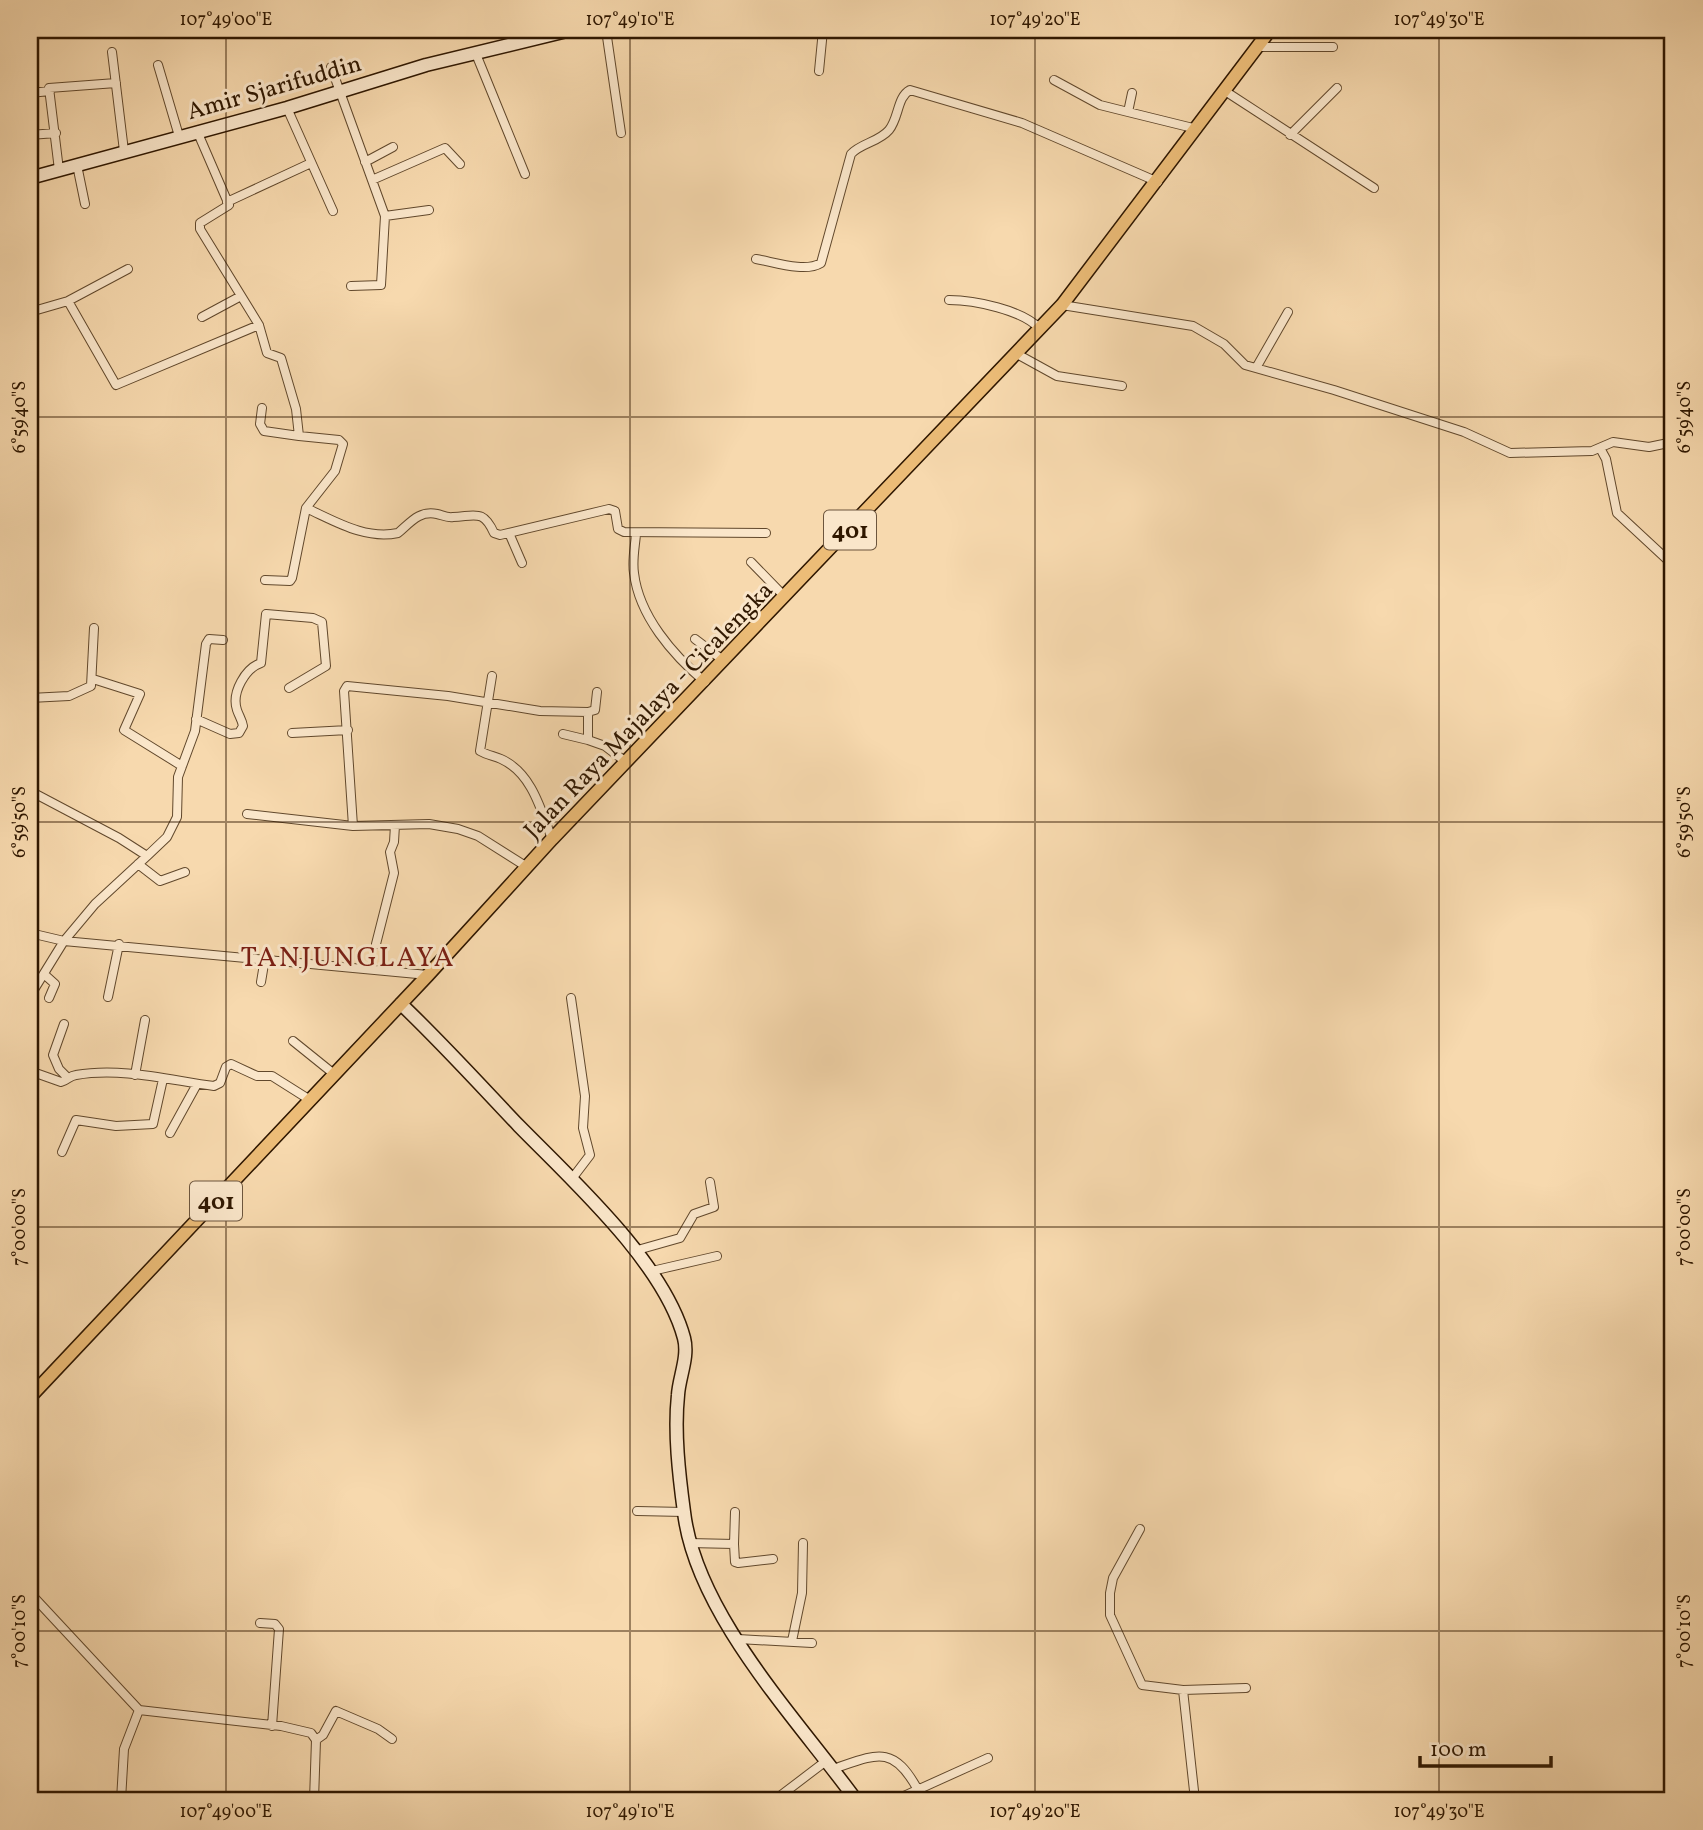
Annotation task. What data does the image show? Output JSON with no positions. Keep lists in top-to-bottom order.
{
  "streets": {
    "main road": ["401", "Jalan Raya Majalaya - Cicalengka"],
    "street": ["Amir Sjarifuddin"]
  },
  "districts": ["TANJUNGLAYA"],
  "scale_bar": "100 m",
  "coordinates": [
    "107°49'00\"E",
    "107°49'10\"E",
    "107°49'20\"E",
    "107°49'30\"E",
    "6°59'40\"S",
    "6°59'50\"S",
    "7°00'00\"S",
    "7°00'10\"S"
  ]
}
